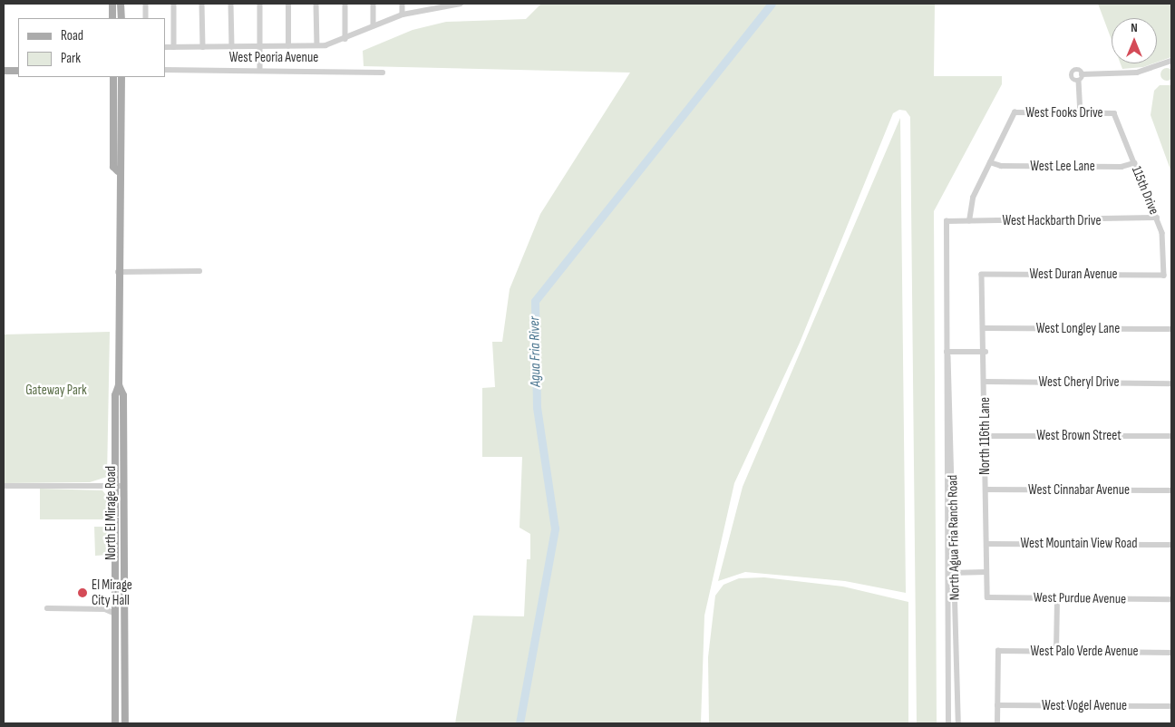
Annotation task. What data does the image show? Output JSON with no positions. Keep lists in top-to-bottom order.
{
  "streets": {
    "main road": ["North El Mirage Road"],
    "street": [
      "West Peoria Avenue",
      "West Fooks Drive",
      "West Lee Lane",
      "115th Drive",
      "West Hackbarth Drive",
      "West Duran Avenue",
      "West Longley Lane",
      "West Cheryl Drive",
      "North 116th Lane",
      "West Brown Street",
      "West Cinnabar Avenue",
      "North Agua Fria Ranch Road",
      "West Mountain View Road",
      "West Purdue Avenue",
      "West Palo Verde Avenue",
      "West Vogel Avenue"
    ]
  },
  "crossings": [
    ["West Fooks Drive", "West Lee Lane"],
    ["West Fooks Drive", "115th Drive"],
    ["West Lee Lane", "115th Drive"],
    ["115th Drive", "West Hackbarth Drive"],
    ["115th Drive", "West Duran Avenue"],
    ["West Hackbarth Drive", "North Agua Fria Ranch Road"],
    ["West Duran Avenue", "North 116th Lane"],
    ["West Longley Lane", "North 116th Lane"],
    ["West Cheryl Drive", "North 116th Lane"],
    ["North 116th Lane", "West Brown Street"],
    ["North 116th Lane", "West Cinnabar Avenue"],
    ["North 116th Lane", "West Mountain View Road"],
    ["North 116th Lane", "West Purdue Avenue"],
    ["West Palo Verde Avenue", "West Vogel Avenue"]
  ],
  "water": ["Agua Fria River"],
  "parks": ["Gateway Park"],
  "places": ["El Mirage City Hall"],
  "legend": ["Road", "Park"],
  "north": "top"
}
